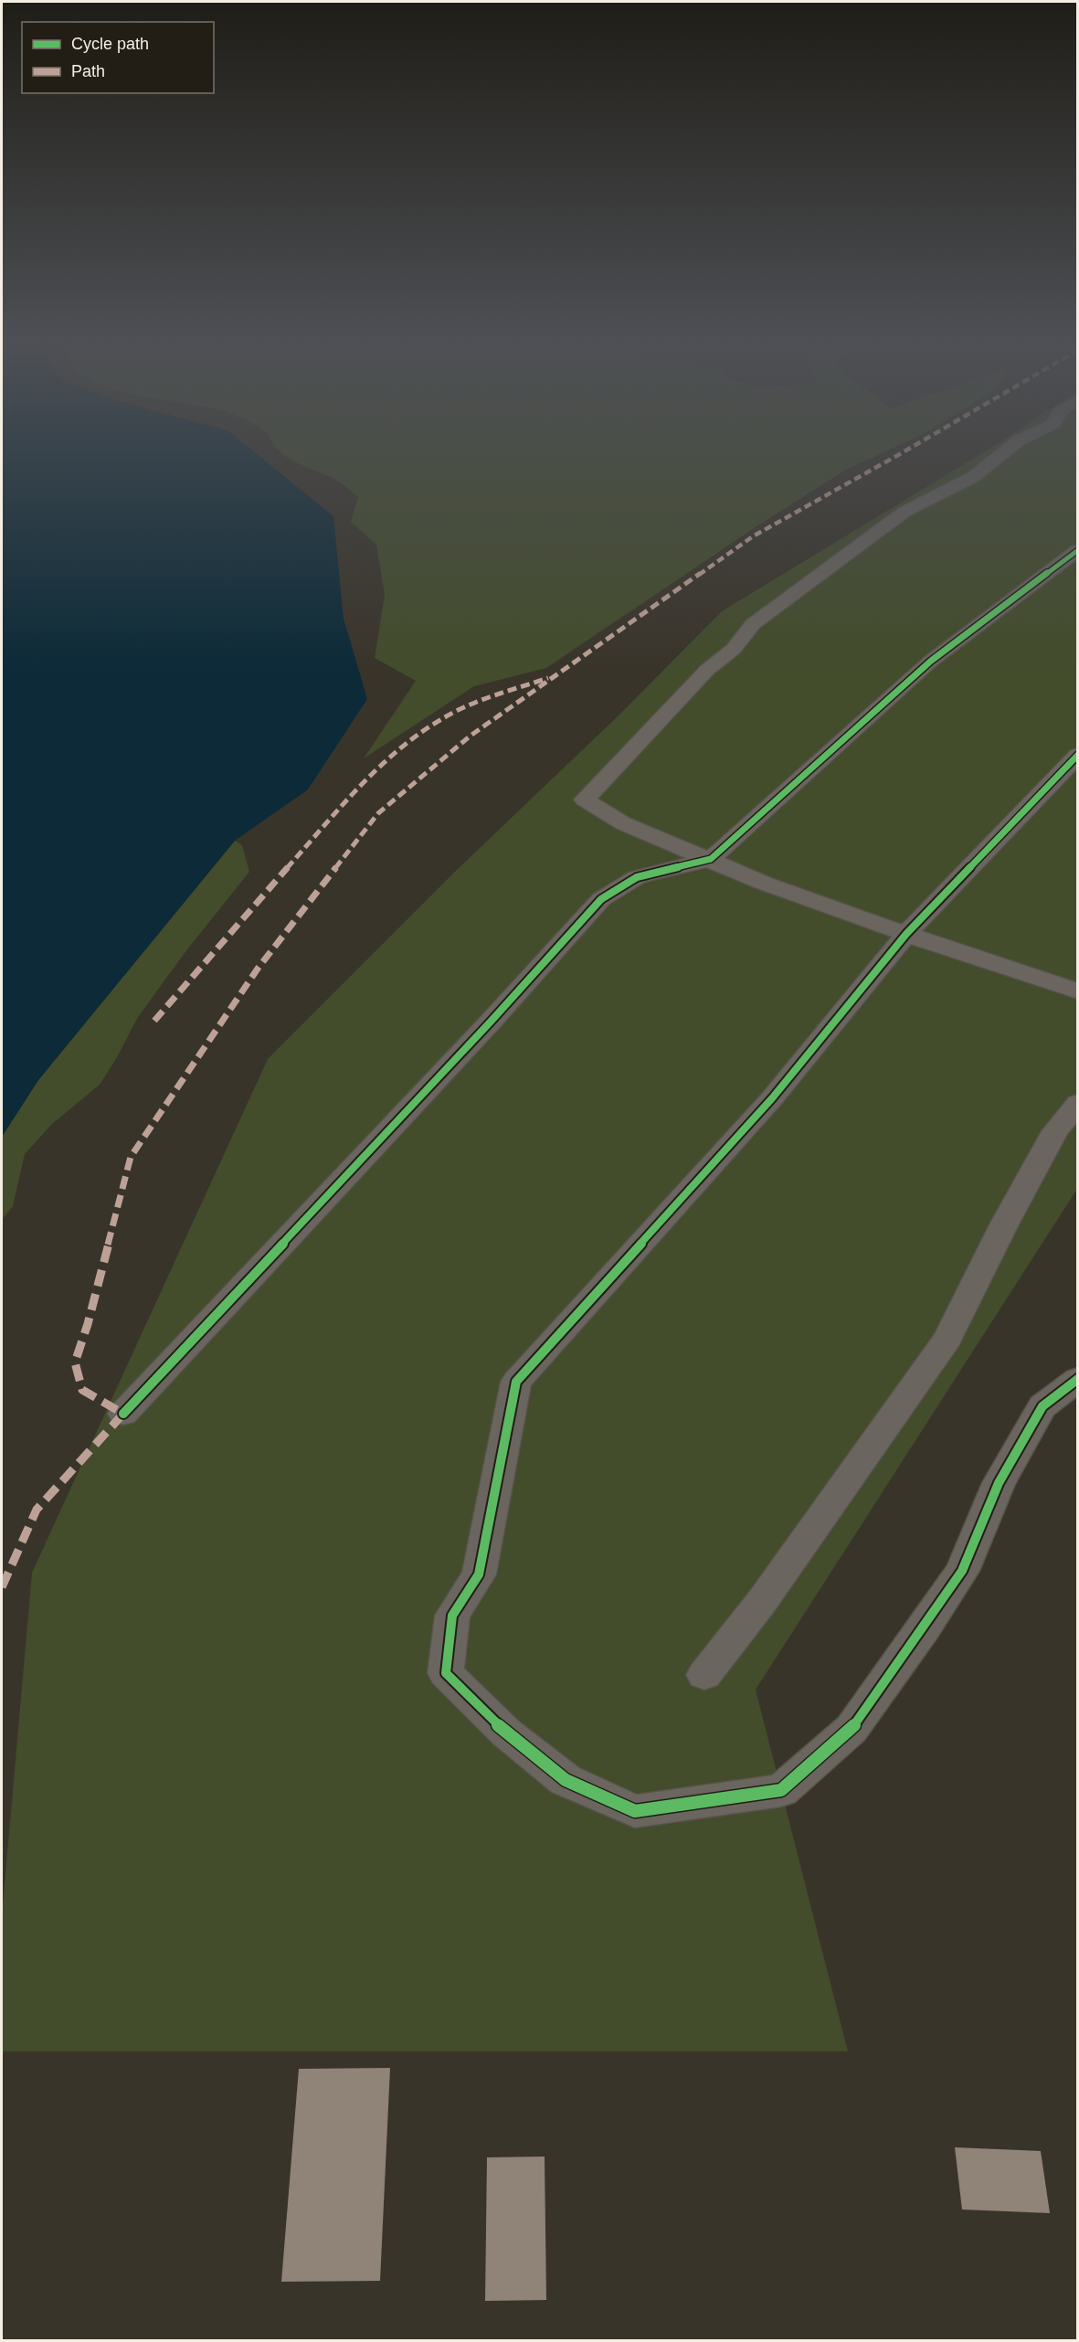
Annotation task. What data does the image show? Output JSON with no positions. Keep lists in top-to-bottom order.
{
  "legend": ["Cycle path", "Path"]
}
